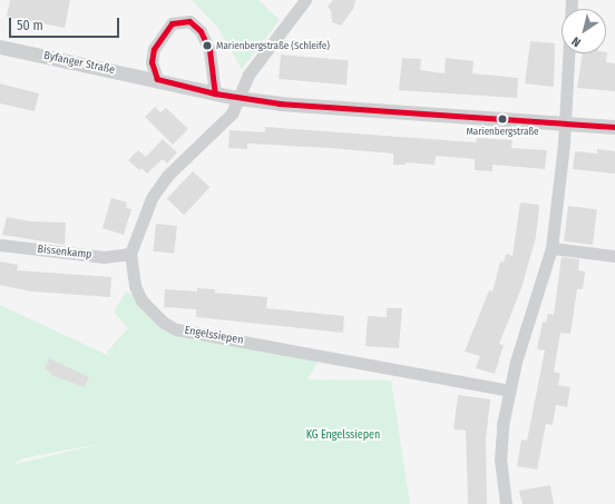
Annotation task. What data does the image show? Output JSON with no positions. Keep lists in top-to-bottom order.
{
  "streets": {
    "street": ["Byfanger Straße", "Bissenkamp", "Engelssiepen"]
  },
  "crossings": [
    ["Bissenkamp", "Engelssiepen"]
  ],
  "parks": ["KG Engelssiepen"],
  "places": ["Marienbergstraße (Schleife)", "Marienbergstraße"],
  "scale_bar": "50 m",
  "north": "bottom left"
}
